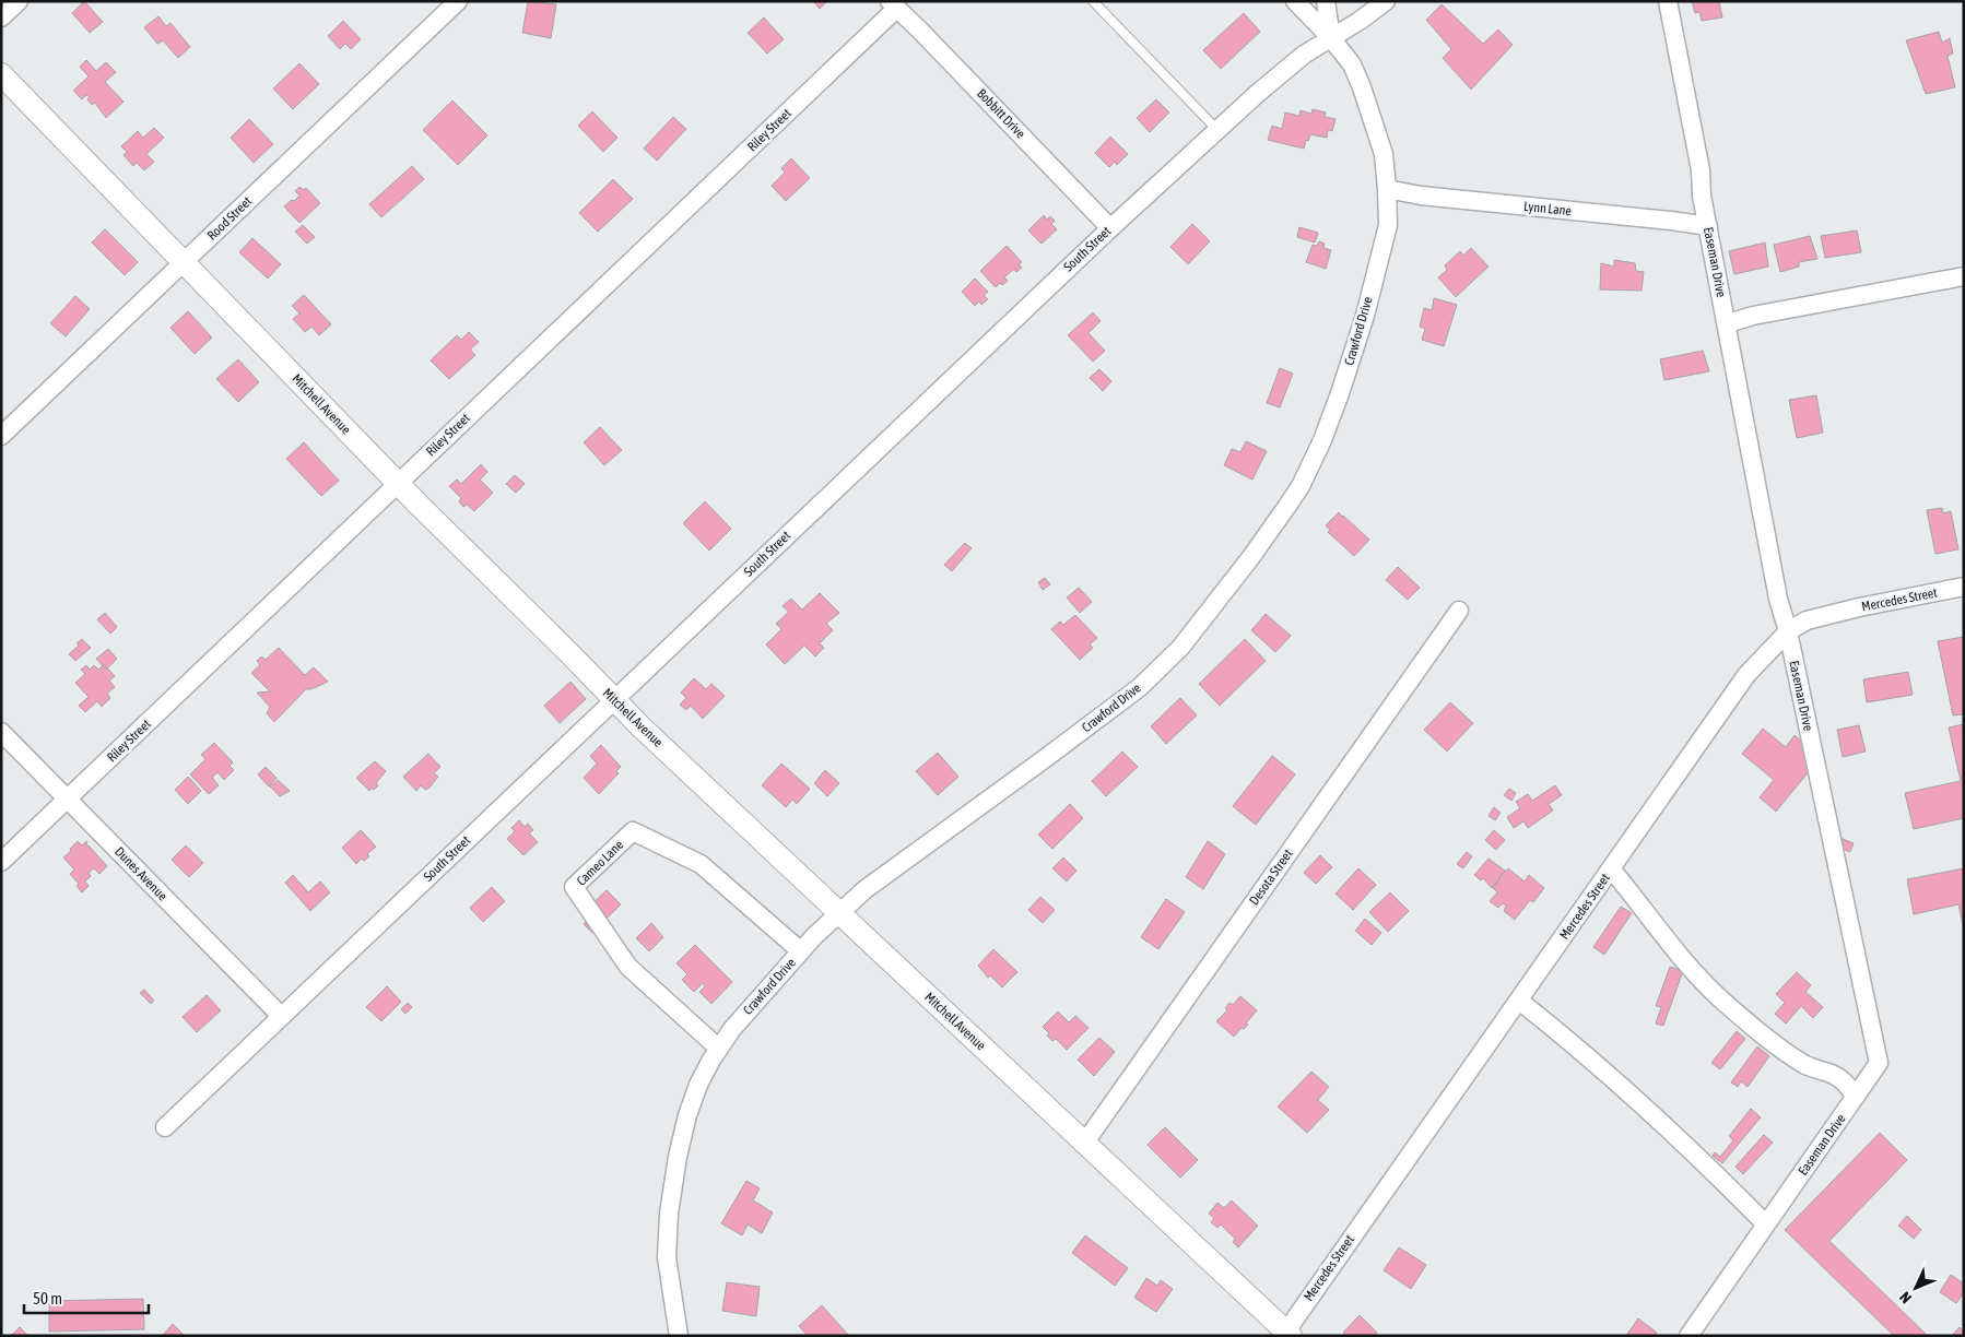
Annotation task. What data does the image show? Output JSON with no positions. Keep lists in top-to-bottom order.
{
  "streets": {
    "street": [
      "Bobbitt Drive",
      "Riley Street",
      "Lynn Lane",
      "Rood Street",
      "South Street",
      "Easeman Drive",
      "Crawford Drive",
      "Mitchell Avenue",
      "Mercedes Street",
      "Cameo Lane",
      "Dunes Avenue",
      "Desota Street"
    ]
  },
  "crossings": [
    ["Bobbitt Drive", "Riley Street"],
    ["Bobbitt Drive", "South Street"],
    ["Riley Street", "Mitchell Avenue"],
    ["Riley Street", "Dunes Avenue"],
    ["Lynn Lane", "Easeman Drive"],
    ["Lynn Lane", "Crawford Drive"],
    ["Rood Street", "Mitchell Avenue"],
    ["South Street", "Crawford Drive"],
    ["South Street", "Mitchell Avenue"],
    ["South Street", "Dunes Avenue"],
    ["Easeman Drive", "Mercedes Street"],
    ["Crawford Drive", "Mitchell Avenue"],
    ["Crawford Drive", "Cameo Lane"],
    ["Mitchell Avenue", "Mercedes Street"],
    ["Mitchell Avenue", "Desota Street"]
  ],
  "scale_bar": "50 m",
  "north": "bottom left"
}
